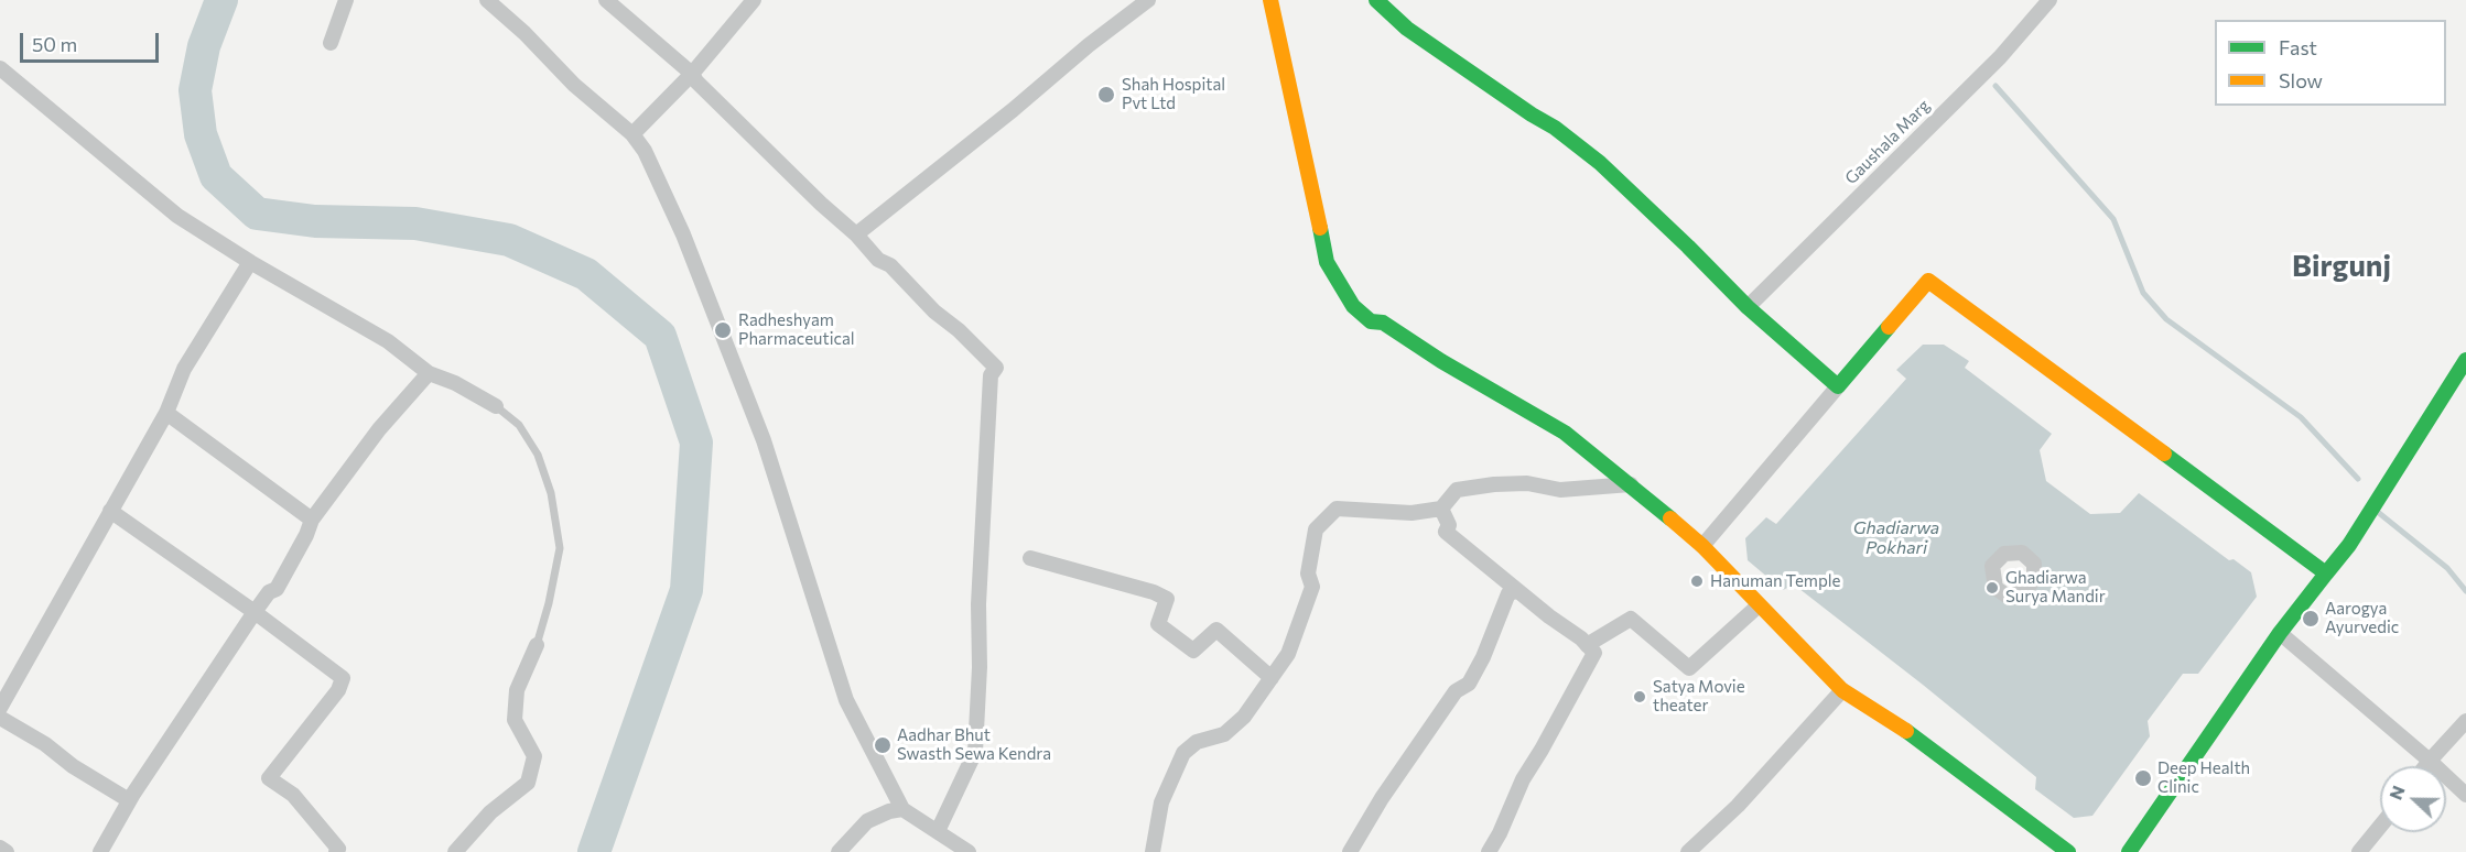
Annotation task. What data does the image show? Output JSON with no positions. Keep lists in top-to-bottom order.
{
  "streets": {
    "street": ["Gaushala Marg"]
  },
  "districts": ["Birgunj"],
  "water": ["Ghadiarwa Pokhari"],
  "places": [
    "Shah Hospital Pvt Ltd",
    "Radheshyam Pharmaceutical",
    "Hanuman Temple",
    "Ghadiarwa Surya Mandir",
    "Aarogya Ayurvedic",
    "Satya Movie theater",
    "Aadhar Bhut Swasth Sewa Kendra",
    "Deep Health Clinic"
  ],
  "legend": ["Fast", "Slow"],
  "scale_bar": "50 m",
  "north": "left"
}
